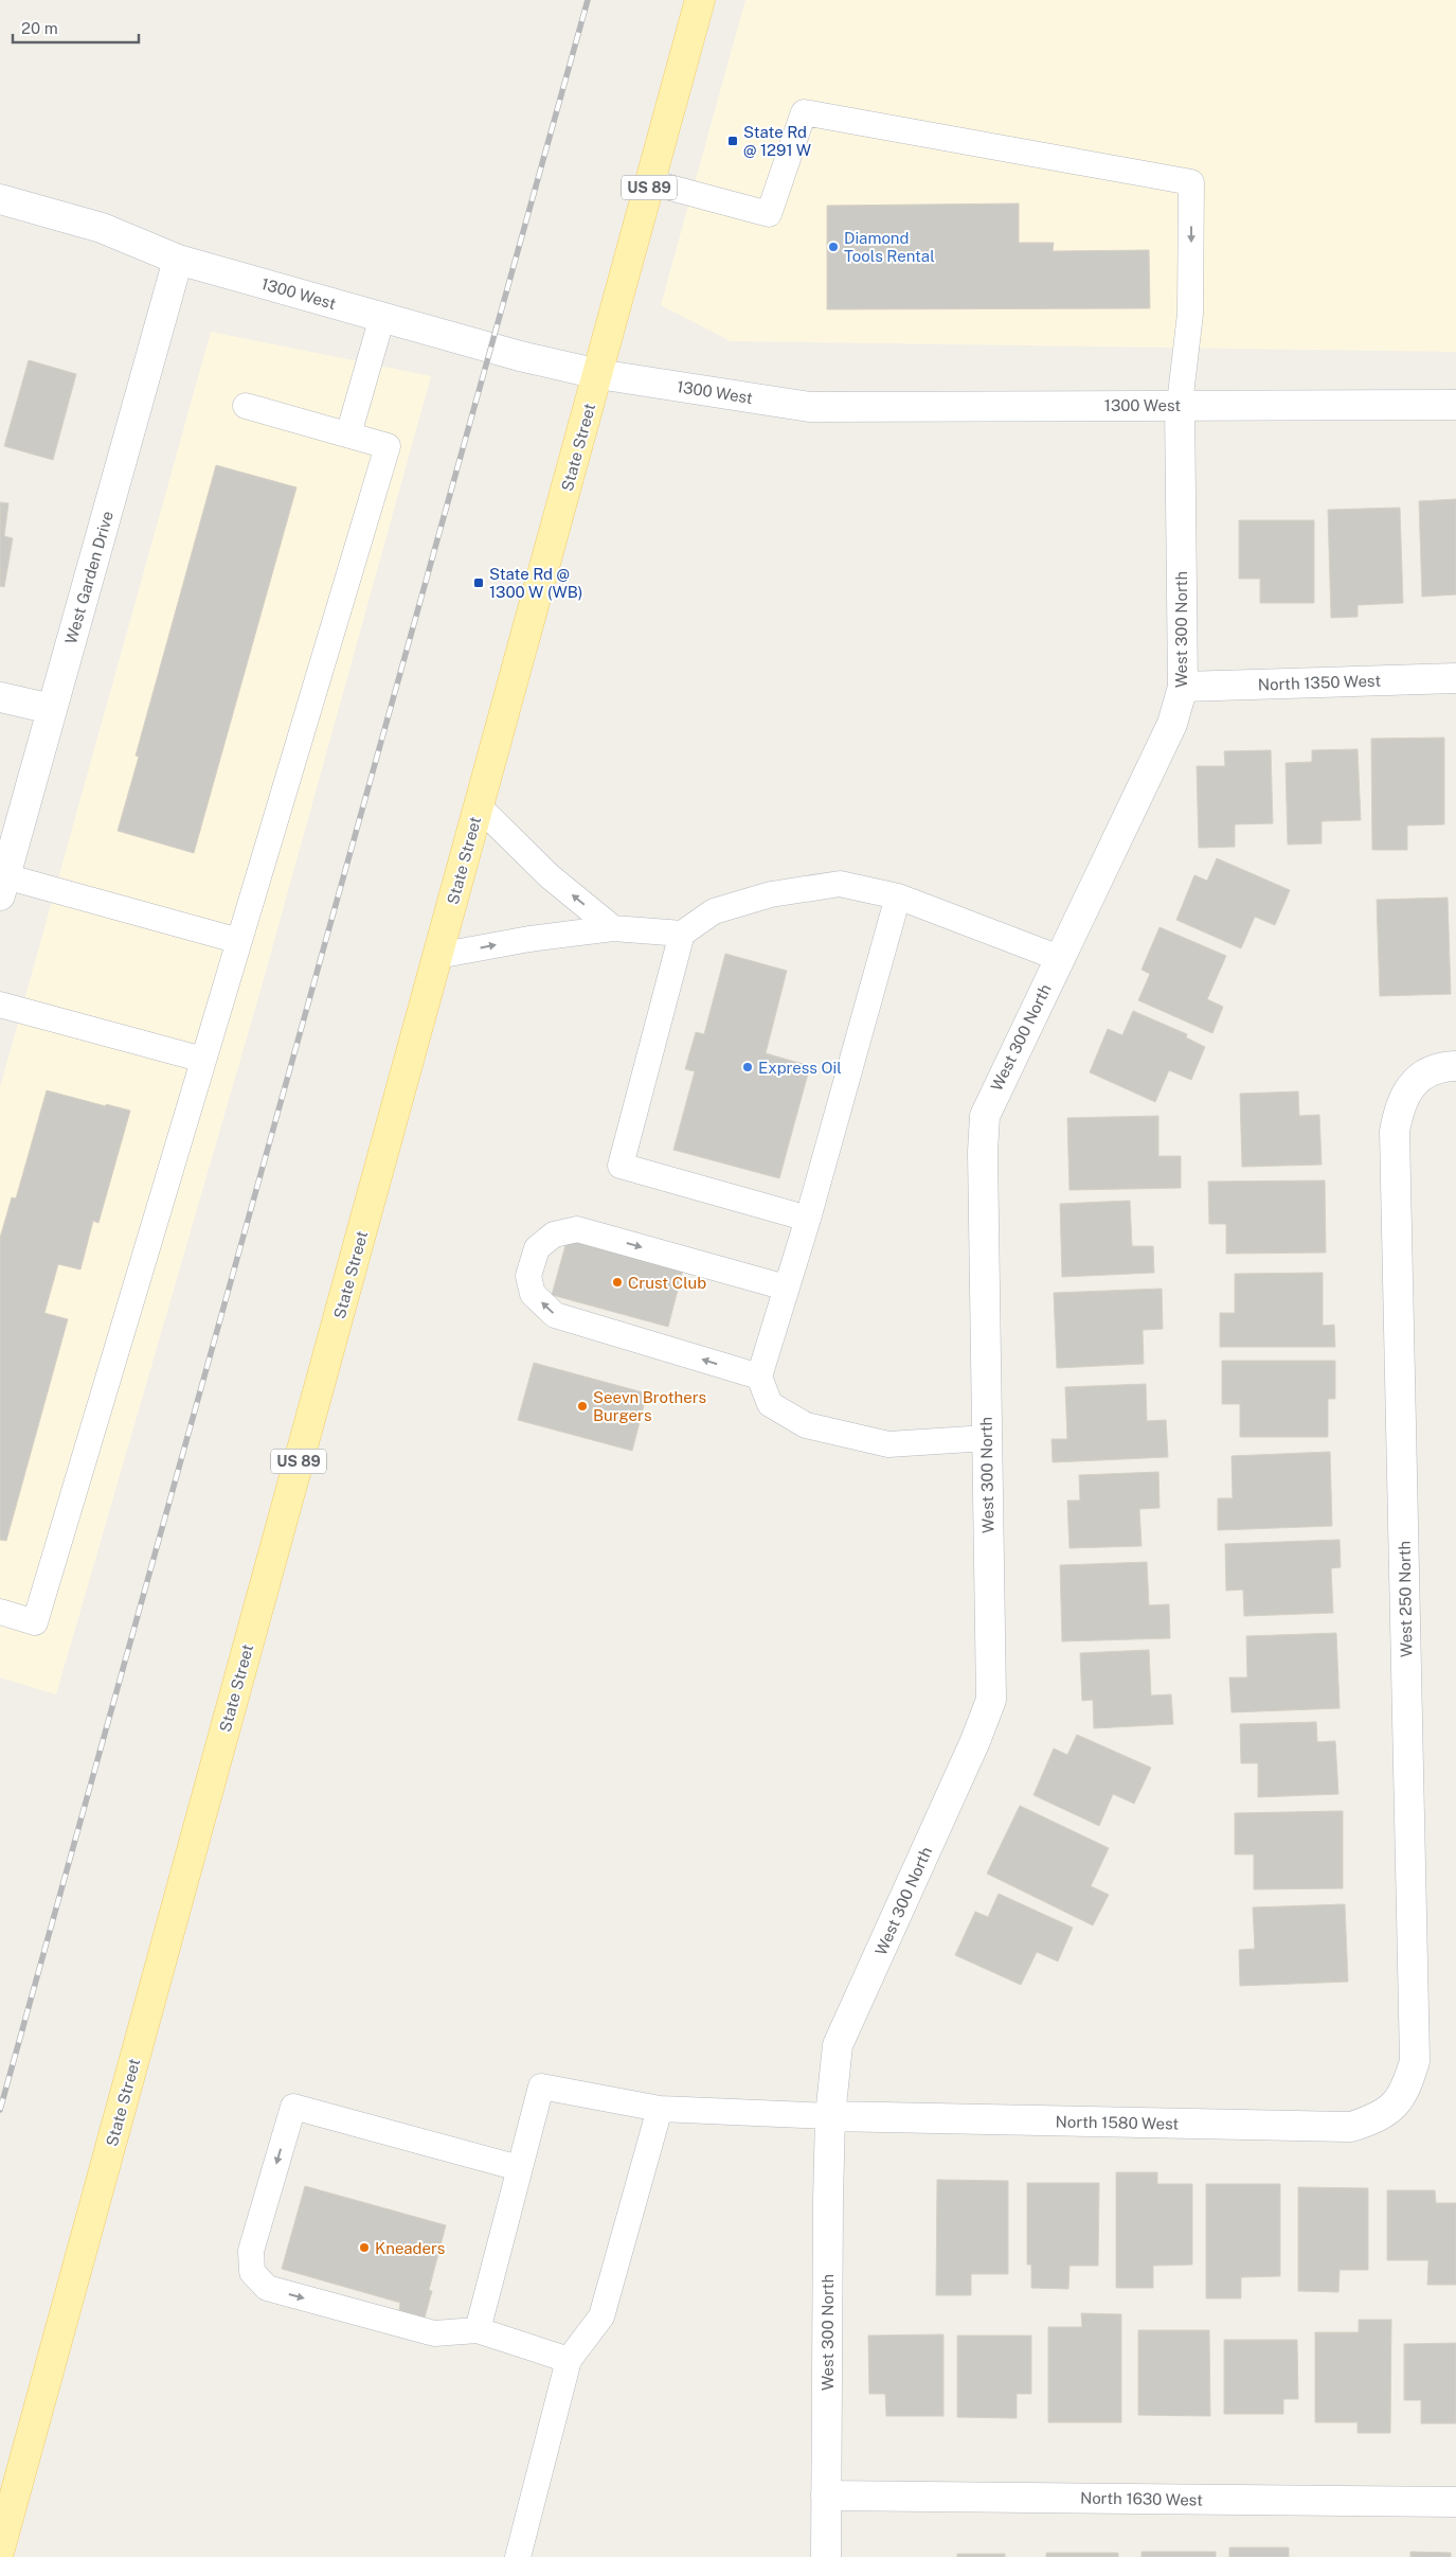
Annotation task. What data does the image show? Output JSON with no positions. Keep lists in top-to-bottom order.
{
  "streets": {
    "main road": ["US 89", "State Street"],
    "street": [
      "1300 West",
      "West Garden Drive",
      "West 300 North",
      "North 1350 West",
      "West 250 North",
      "North 1580 West",
      "North 1630 West"
    ]
  },
  "crossings": [
    ["1300 West", "State Street"],
    ["1300 West", "West Garden Drive"],
    ["1300 West", "West 300 North"],
    ["West 300 North", "North 1350 West"],
    ["West 300 North", "North 1580 West"],
    ["West 300 North", "North 1630 West"],
    ["West 250 North", "North 1580 West"]
  ],
  "places": {
    "transit": ["State Rd @ 1291 W", "State Rd @ 1300 W (WB)"],
    "other": [
      "Diamond Tools Rental",
      "Express Oil",
      "Crust Club",
      "Seevn Brothers Burgers",
      "Kneaders"
    ]
  },
  "scale_bar": "20 m"
}
